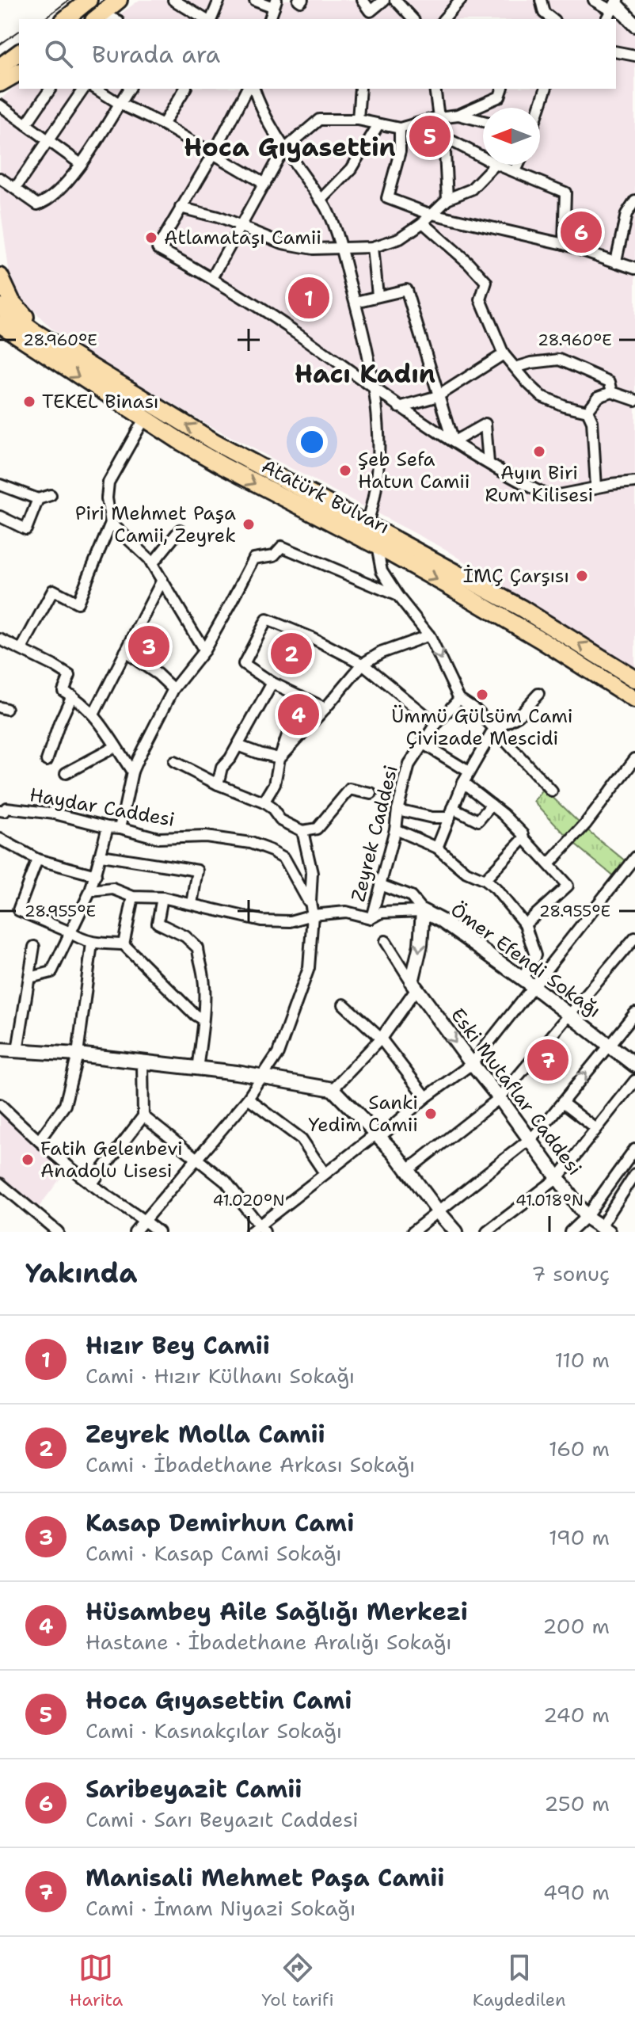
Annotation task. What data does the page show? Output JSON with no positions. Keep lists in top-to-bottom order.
{
  "streets": {
    "main road": ["Atatürk Bulvarı"],
    "street": [
      "Haydar Caddesi",
      "Zeyrek Caddesi",
      "Ömer Efendi Sokağı",
      "Eski Mutaflar Caddesi"
    ]
  },
  "districts": ["Hoca Gıyasettin", "Hacı Kadın"],
  "places": [
    "Atlamataşı Camii",
    "TEKEL Binası",
    "Ayın Biri Rum Kilisesi",
    "Şeb Sefa Hatun Camii",
    "Piri Mehmet Paşa Camii, Zeyrek",
    "İMÇ Çarşısı",
    "Ümmü Gülsüm Cami Çivizade Mescidi",
    "Sanki Yedim Camii",
    "Fatih Gelenbevi Anadolu Lisesi"
  ],
  "north": "left",
  "page": {
    "search": "Burada ara",
    "pins": [
      "5",
      "6",
      "1",
      "3",
      "2",
      "4",
      "7"
    ],
    "heading": ["Yakında", "7 sonuç"],
    "list": [
      {
        "mark": "1",
        "name": "Hızır Bey Camii",
        "note": "Cami · Hızır Külhanı Sokağı",
        "value": "110 m"
      },
      {
        "mark": "2",
        "name": "Zeyrek Molla Camii",
        "note": "Cami · İbadethane Arkası Sokağı",
        "value": "160 m"
      },
      {
        "mark": "3",
        "name": "Kasap Demirhun Cami",
        "note": "Cami · Kasap Cami Sokağı",
        "value": "190 m"
      },
      {
        "mark": "4",
        "name": "Hüsambey Aile Sağlığı Merkezi",
        "note": "Hastane · İbadethane Aralığı Sokağı",
        "value": "200 m"
      },
      {
        "mark": "5",
        "name": "Hoca Gıyasettin Cami",
        "note": "Cami · Kasnakçılar Sokağı",
        "value": "240 m"
      },
      {
        "mark": "6",
        "name": "Saribeyazit Camii",
        "note": "Cami · Sarı Beyazıt Caddesi",
        "value": "250 m"
      },
      {
        "mark": "7",
        "name": "Manisali Mehmet Paşa Camii",
        "note": "Cami · İmam Niyazi Sokağı",
        "value": "490 m"
      }
    ],
    "nav": ["Harita", "Yol tarifi", "Kaydedilen"]
  },
  "coordinates": [
    "28.960°E",
    "28.955°E",
    "41.020°N",
    "41.018°N"
  ]
}
